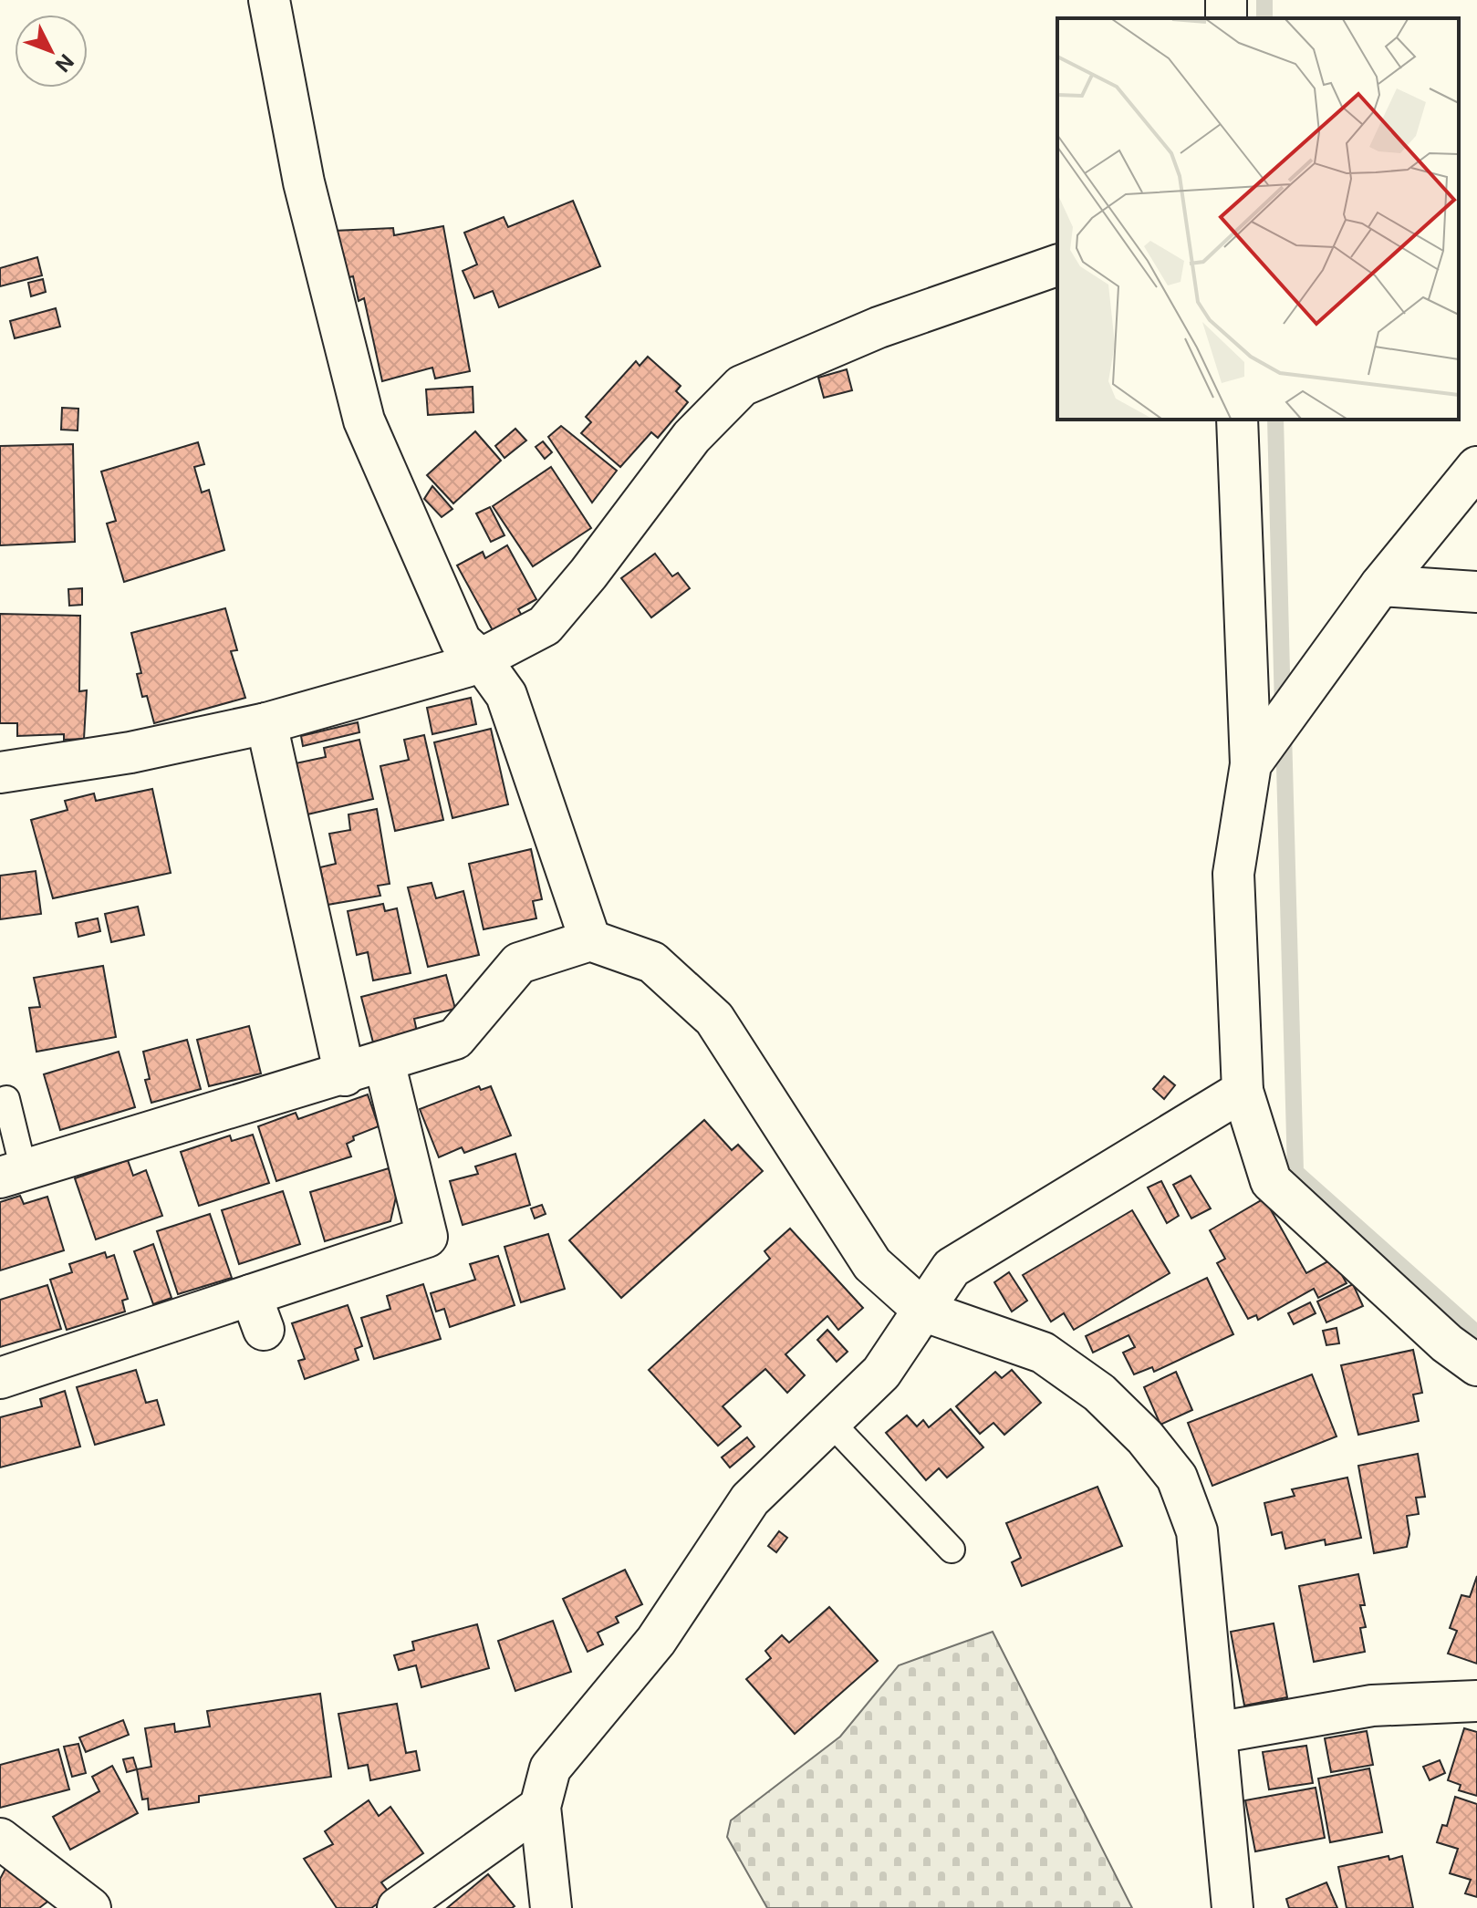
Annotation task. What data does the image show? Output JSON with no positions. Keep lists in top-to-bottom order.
{
  "north": "bottom right"
}
